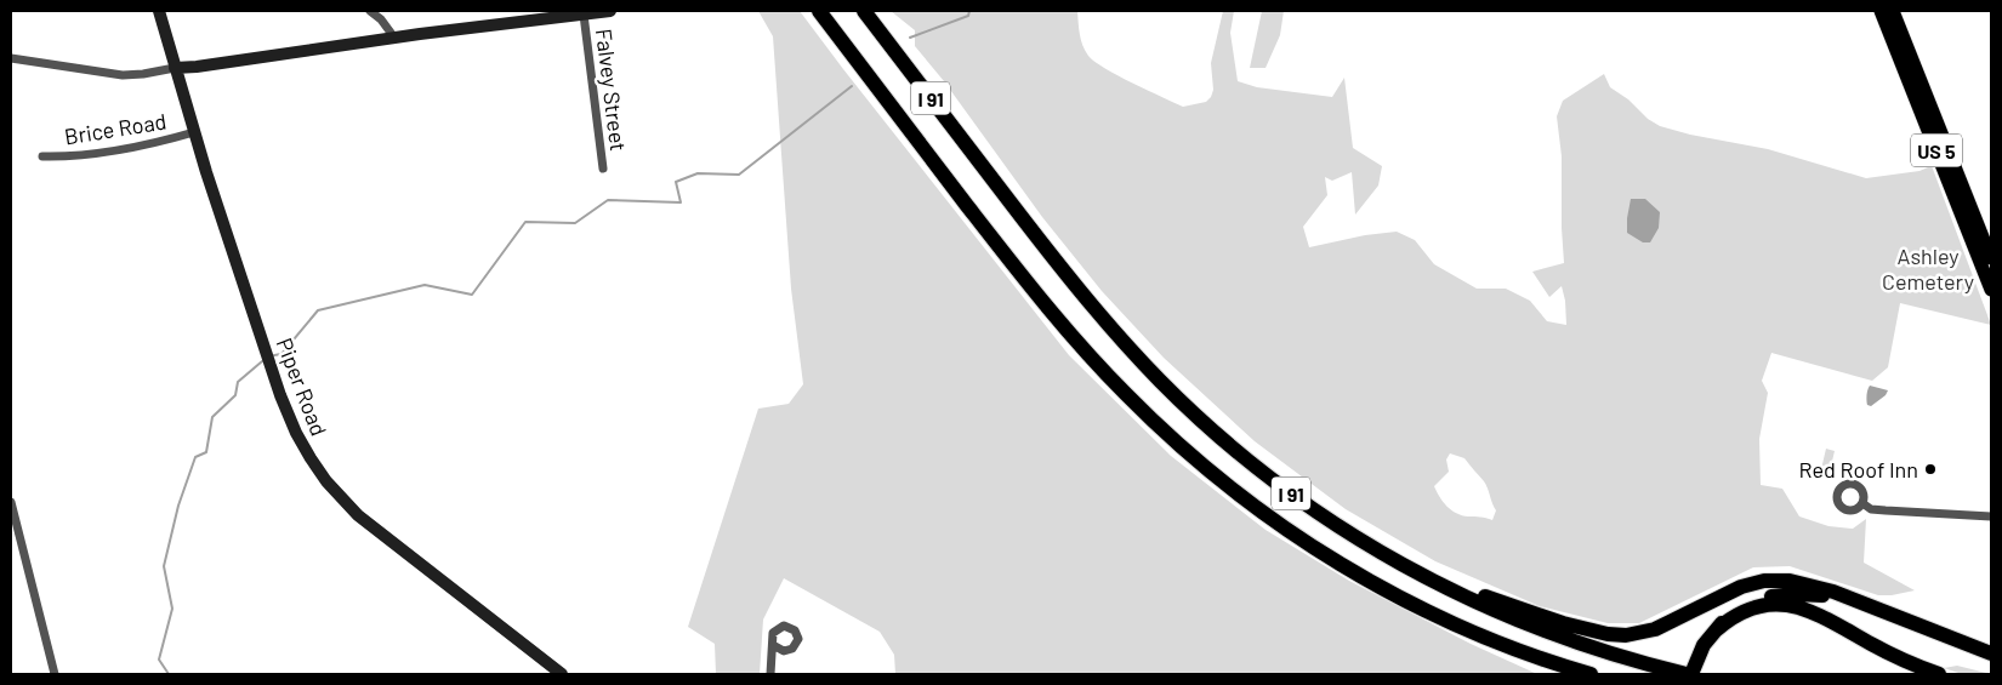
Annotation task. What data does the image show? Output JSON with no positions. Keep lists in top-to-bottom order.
{
  "streets": {
    "highway": ["I 91"],
    "main road": ["US 5"],
    "street": ["Falvey Street", "Brice Road", "Piper Road"]
  },
  "crossings": [
    ["Brice Road", "Piper Road"]
  ],
  "parks": ["Ashley Cemetery"],
  "places": ["Red Roof Inn"]
}
